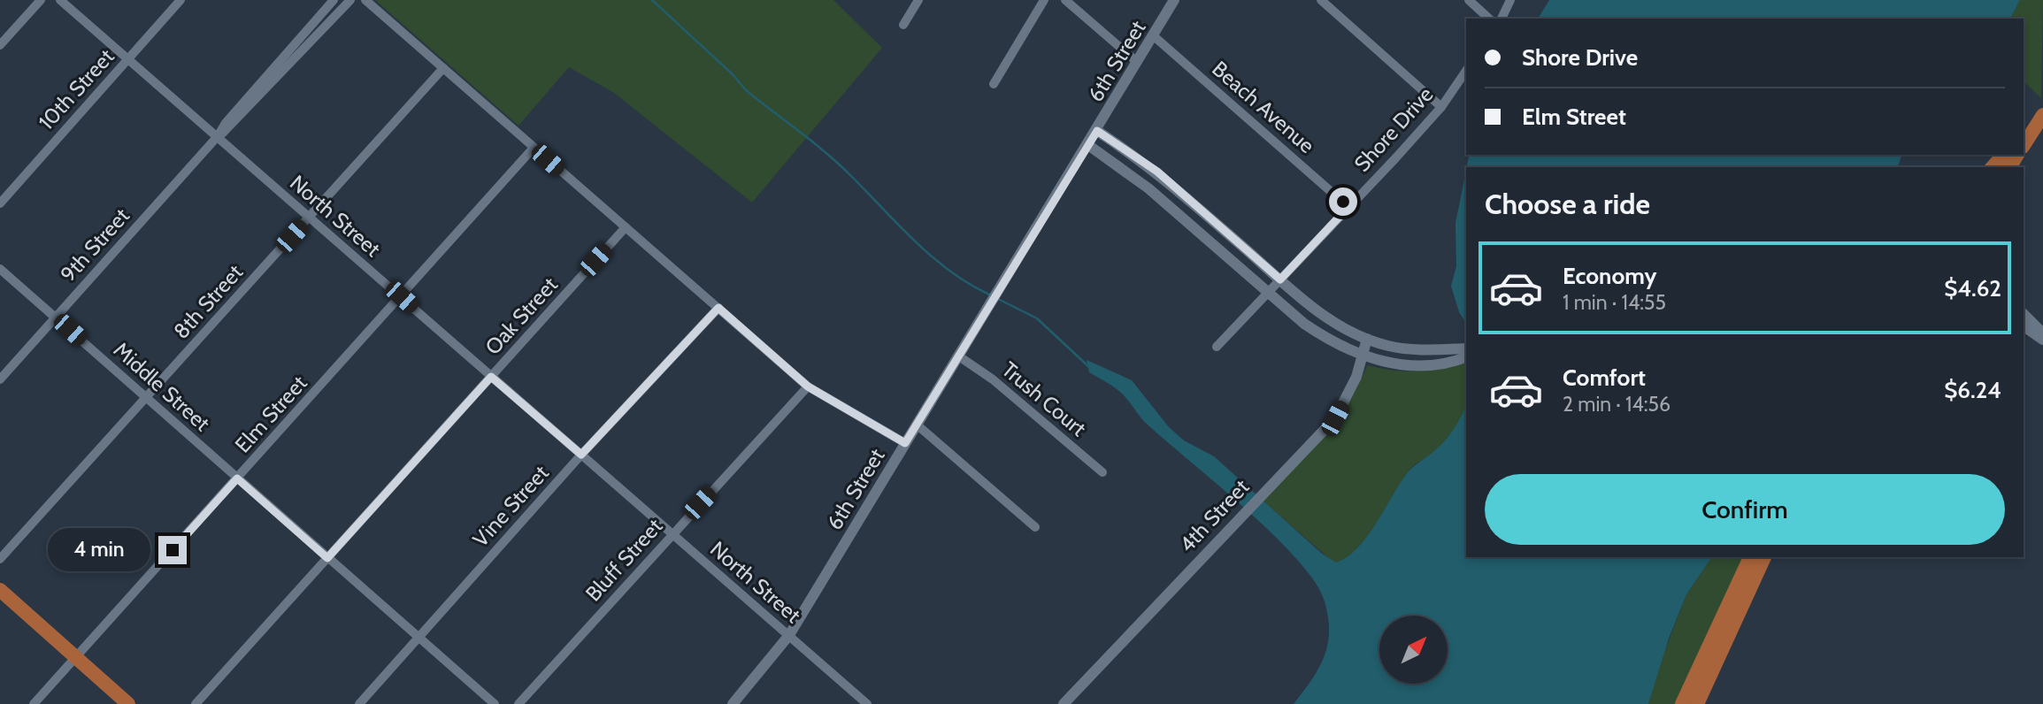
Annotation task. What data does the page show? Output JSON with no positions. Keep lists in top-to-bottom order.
{
  "streets": {
    "street": [
      "6th Street",
      "10th Street",
      "Beach Avenue",
      "Shore Drive",
      "North Street",
      "9th Street",
      "8th Street",
      "Oak Street",
      "Middle Street",
      "Trush Court",
      "Elm Street",
      "Vine Street",
      "4th Street",
      "Bluff Street"
    ]
  },
  "crossings": [
    ["6th Street", "Beach Avenue"],
    ["6th Street", "North Street"],
    ["6th Street", "Trush Court"],
    ["10th Street", "North Street"],
    ["Beach Avenue", "Shore Drive"],
    ["North Street", "9th Street"],
    ["North Street", "8th Street"],
    ["North Street", "Oak Street"],
    ["North Street", "Elm Street"],
    ["North Street", "Vine Street"],
    ["North Street", "Bluff Street"],
    ["9th Street", "Middle Street"],
    ["8th Street", "Middle Street"],
    ["Oak Street", "Middle Street"],
    ["Middle Street", "Elm Street"],
    ["Middle Street", "Vine Street"]
  ],
  "north": "top right",
  "page": {
    "banner": ["Shore Drive", "Elm Street"],
    "heading": "Choose a ride",
    "list": [
      {
        "name": "Economy",
        "note": "1 min · 14:55",
        "value": "$4.62"
      },
      {
        "name": "Comfort",
        "note": "2 min · 14:56",
        "value": "$6.24"
      }
    ],
    "buttons": "Confirm",
    "bubble": "4 min"
  }
}
